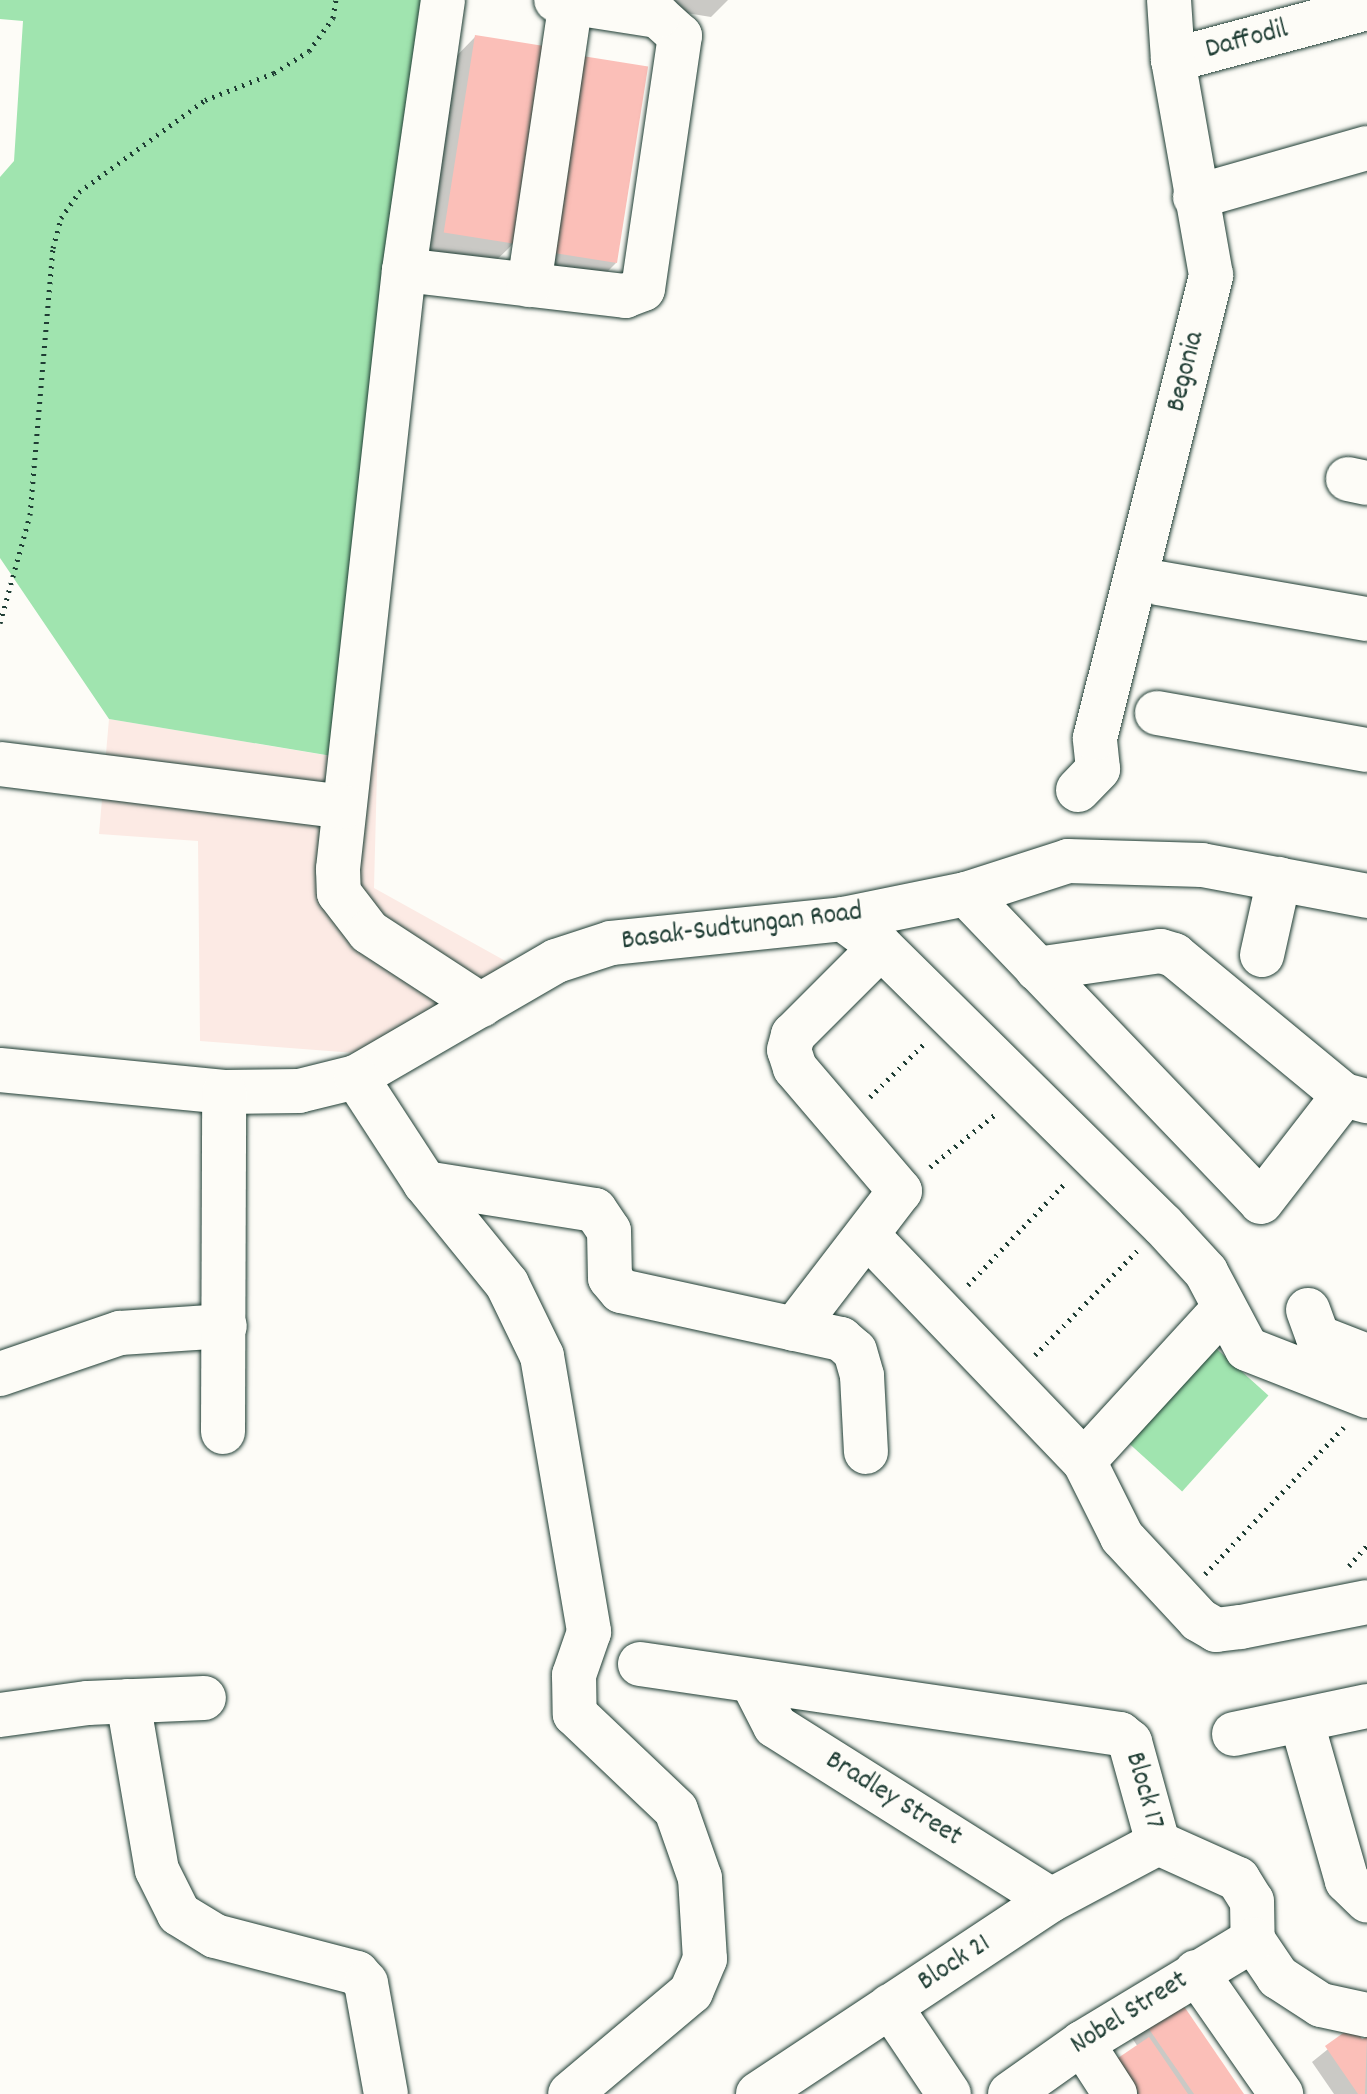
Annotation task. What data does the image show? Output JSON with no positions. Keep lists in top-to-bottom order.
{
  "streets": {
    "street": [
      "Daffodil",
      "Begonia",
      "Basak-Sudtungan Road",
      "Block 17",
      "Bradley Street",
      "Block 21",
      "Nobel Street"
    ]
  },
  "crossings": [
    ["Daffodil", "Begonia"],
    ["Begonia", "Basak-Sudtungan Road"],
    ["Block 17", "Bradley Street"],
    ["Block 17", "Block 21"],
    ["Block 17", "Nobel Street"],
    ["Bradley Street", "Block 21"]
  ]
}
